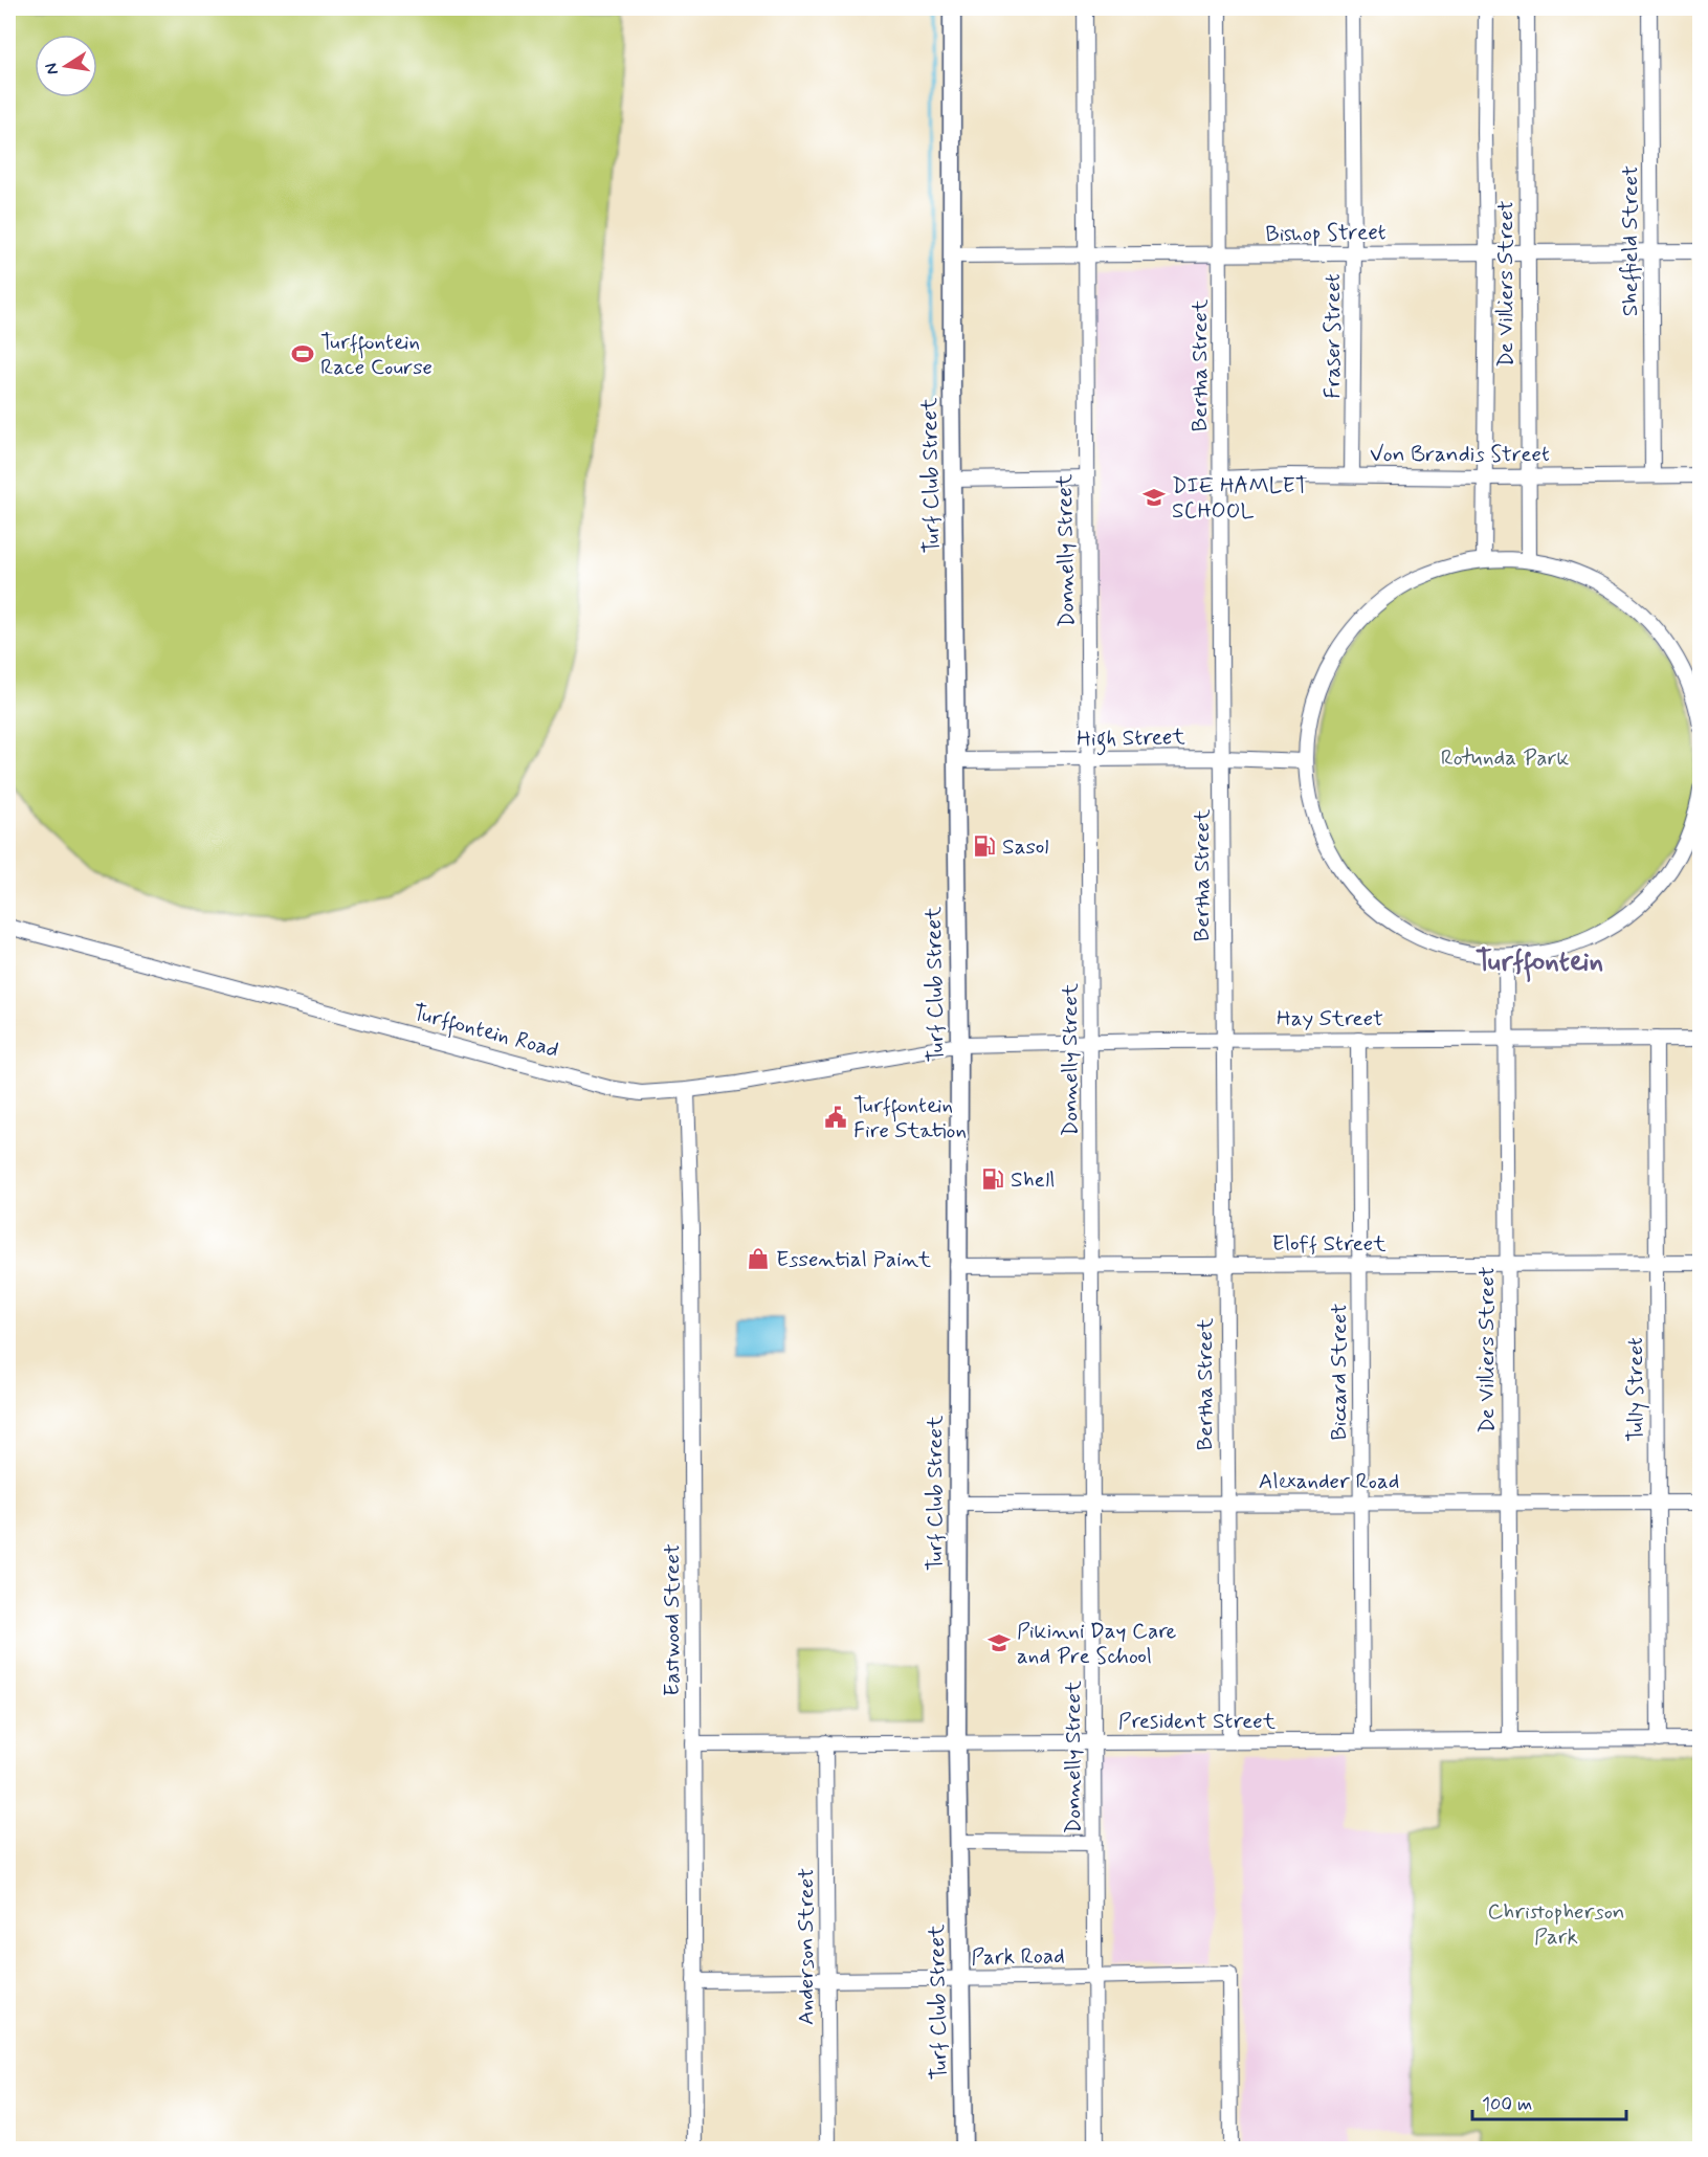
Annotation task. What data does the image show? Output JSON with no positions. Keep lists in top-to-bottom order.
{
  "streets": {
    "main road": ["Turf Club Street"],
    "street": [
      "Bishop Street",
      "Sheffield Street",
      "De Villiers Street",
      "Fraser Street",
      "Bertha Street",
      "Von Brandis Street",
      "Donnelly Street",
      "High Street",
      "Hay Street",
      "Turffontein Road",
      "Eloff Street",
      "Biccard Street",
      "Tully Street",
      "Alexander Road",
      "Eastwood Street",
      "President Street",
      "Anderson Street",
      "Park Road"
    ]
  },
  "crossings": [
    ["Bishop Street", "Sheffield Street"],
    ["Bishop Street", "De Villiers Street"],
    ["Bishop Street", "Fraser Street"],
    ["Bishop Street", "Bertha Street"],
    ["Bishop Street", "Turf Club Street"],
    ["Bishop Street", "Donnelly Street"],
    ["Sheffield Street", "Von Brandis Street"],
    ["De Villiers Street", "Von Brandis Street"],
    ["De Villiers Street", "Hay Street"],
    ["De Villiers Street", "Eloff Street"],
    ["De Villiers Street", "Alexander Road"],
    ["De Villiers Street", "President Street"],
    ["Fraser Street", "Von Brandis Street"],
    ["Bertha Street", "Von Brandis Street"],
    ["Bertha Street", "High Street"],
    ["Bertha Street", "Hay Street"],
    ["Bertha Street", "Eloff Street"],
    ["Bertha Street", "Alexander Road"],
    ["Bertha Street", "President Street"],
    ["Turf Club Street", "High Street"],
    ["Turf Club Street", "Hay Street"],
    ["Turf Club Street", "Turffontein Road"],
    ["Turf Club Street", "Eloff Street"],
    ["Turf Club Street", "Alexander Road"],
    ["Turf Club Street", "President Street"],
    ["Turf Club Street", "Park Road"],
    ["Donnelly Street", "High Street"],
    ["Donnelly Street", "Hay Street"],
    ["Donnelly Street", "Eloff Street"],
    ["Donnelly Street", "Alexander Road"],
    ["Donnelly Street", "President Street"],
    ["Donnelly Street", "Park Road"],
    ["Hay Street", "Turffontein Road"],
    ["Hay Street", "Biccard Street"],
    ["Hay Street", "Tully Street"],
    ["Turffontein Road", "Eastwood Street"],
    ["Eloff Street", "Biccard Street"],
    ["Eloff Street", "Tully Street"],
    ["Biccard Street", "Alexander Road"],
    ["Biccard Street", "President Street"],
    ["Tully Street", "Alexander Road"],
    ["Tully Street", "President Street"],
    ["Eastwood Street", "President Street"],
    ["Eastwood Street", "Park Road"],
    ["President Street", "Anderson Street"],
    ["Anderson Street", "Park Road"]
  ],
  "districts": ["Turffontein"],
  "parks": ["Rotunda Park", "Christopherson Park"],
  "places": {
    "sports": ["Turffontein Race Course"],
    "school or university": ["DIE HAMLET SCHOOL", "Pikinni Day Care and Pre School"],
    "fuel station": ["Sasol", "Shell"],
    "public building": ["Turffontein Fire Station"],
    "shop": ["Essential Paint"]
  },
  "scale_bar": "100 m",
  "north": "left"
}
